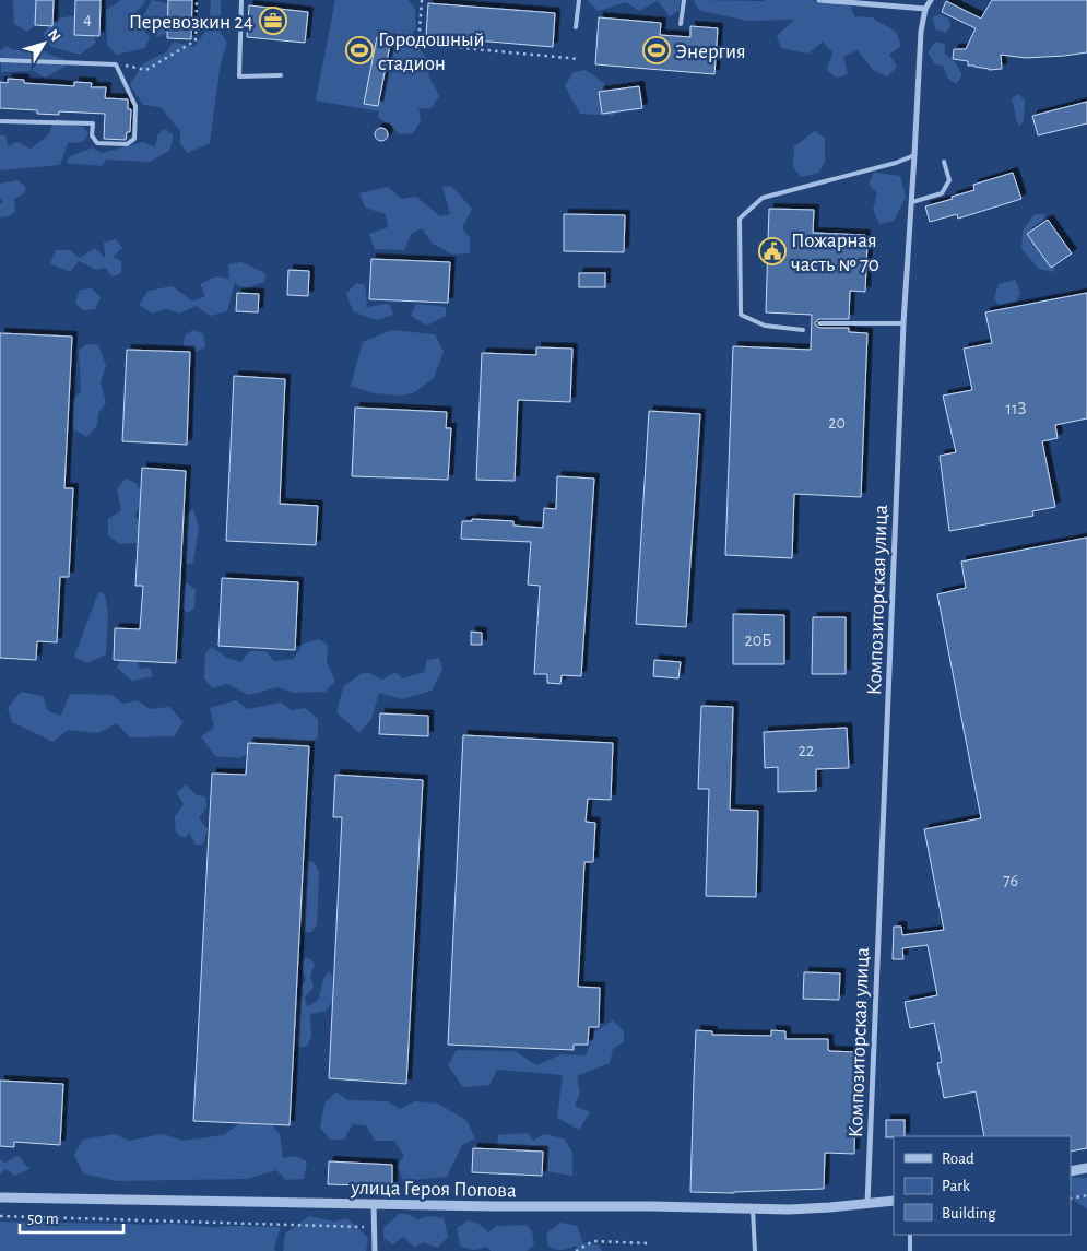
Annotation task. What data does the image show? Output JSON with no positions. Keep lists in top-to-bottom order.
{
  "streets": {
    "street": ["Композиторская улица", "улица Героя Попова"]
  },
  "crossings": [
    ["Композиторская улица", "улица Героя Попова"]
  ],
  "places": {
    "office": ["Перевозкин 24"],
    "sports": ["Городошный стадион", "Энергия"],
    "public building": ["Пожарная часть № 70"]
  },
  "house_numbers": [
    "4",
    "11З",
    "20",
    "20Б",
    "22",
    "76"
  ],
  "legend": ["Road", "Park", "Building"],
  "scale_bar": "50 m",
  "north": "top right"
}
